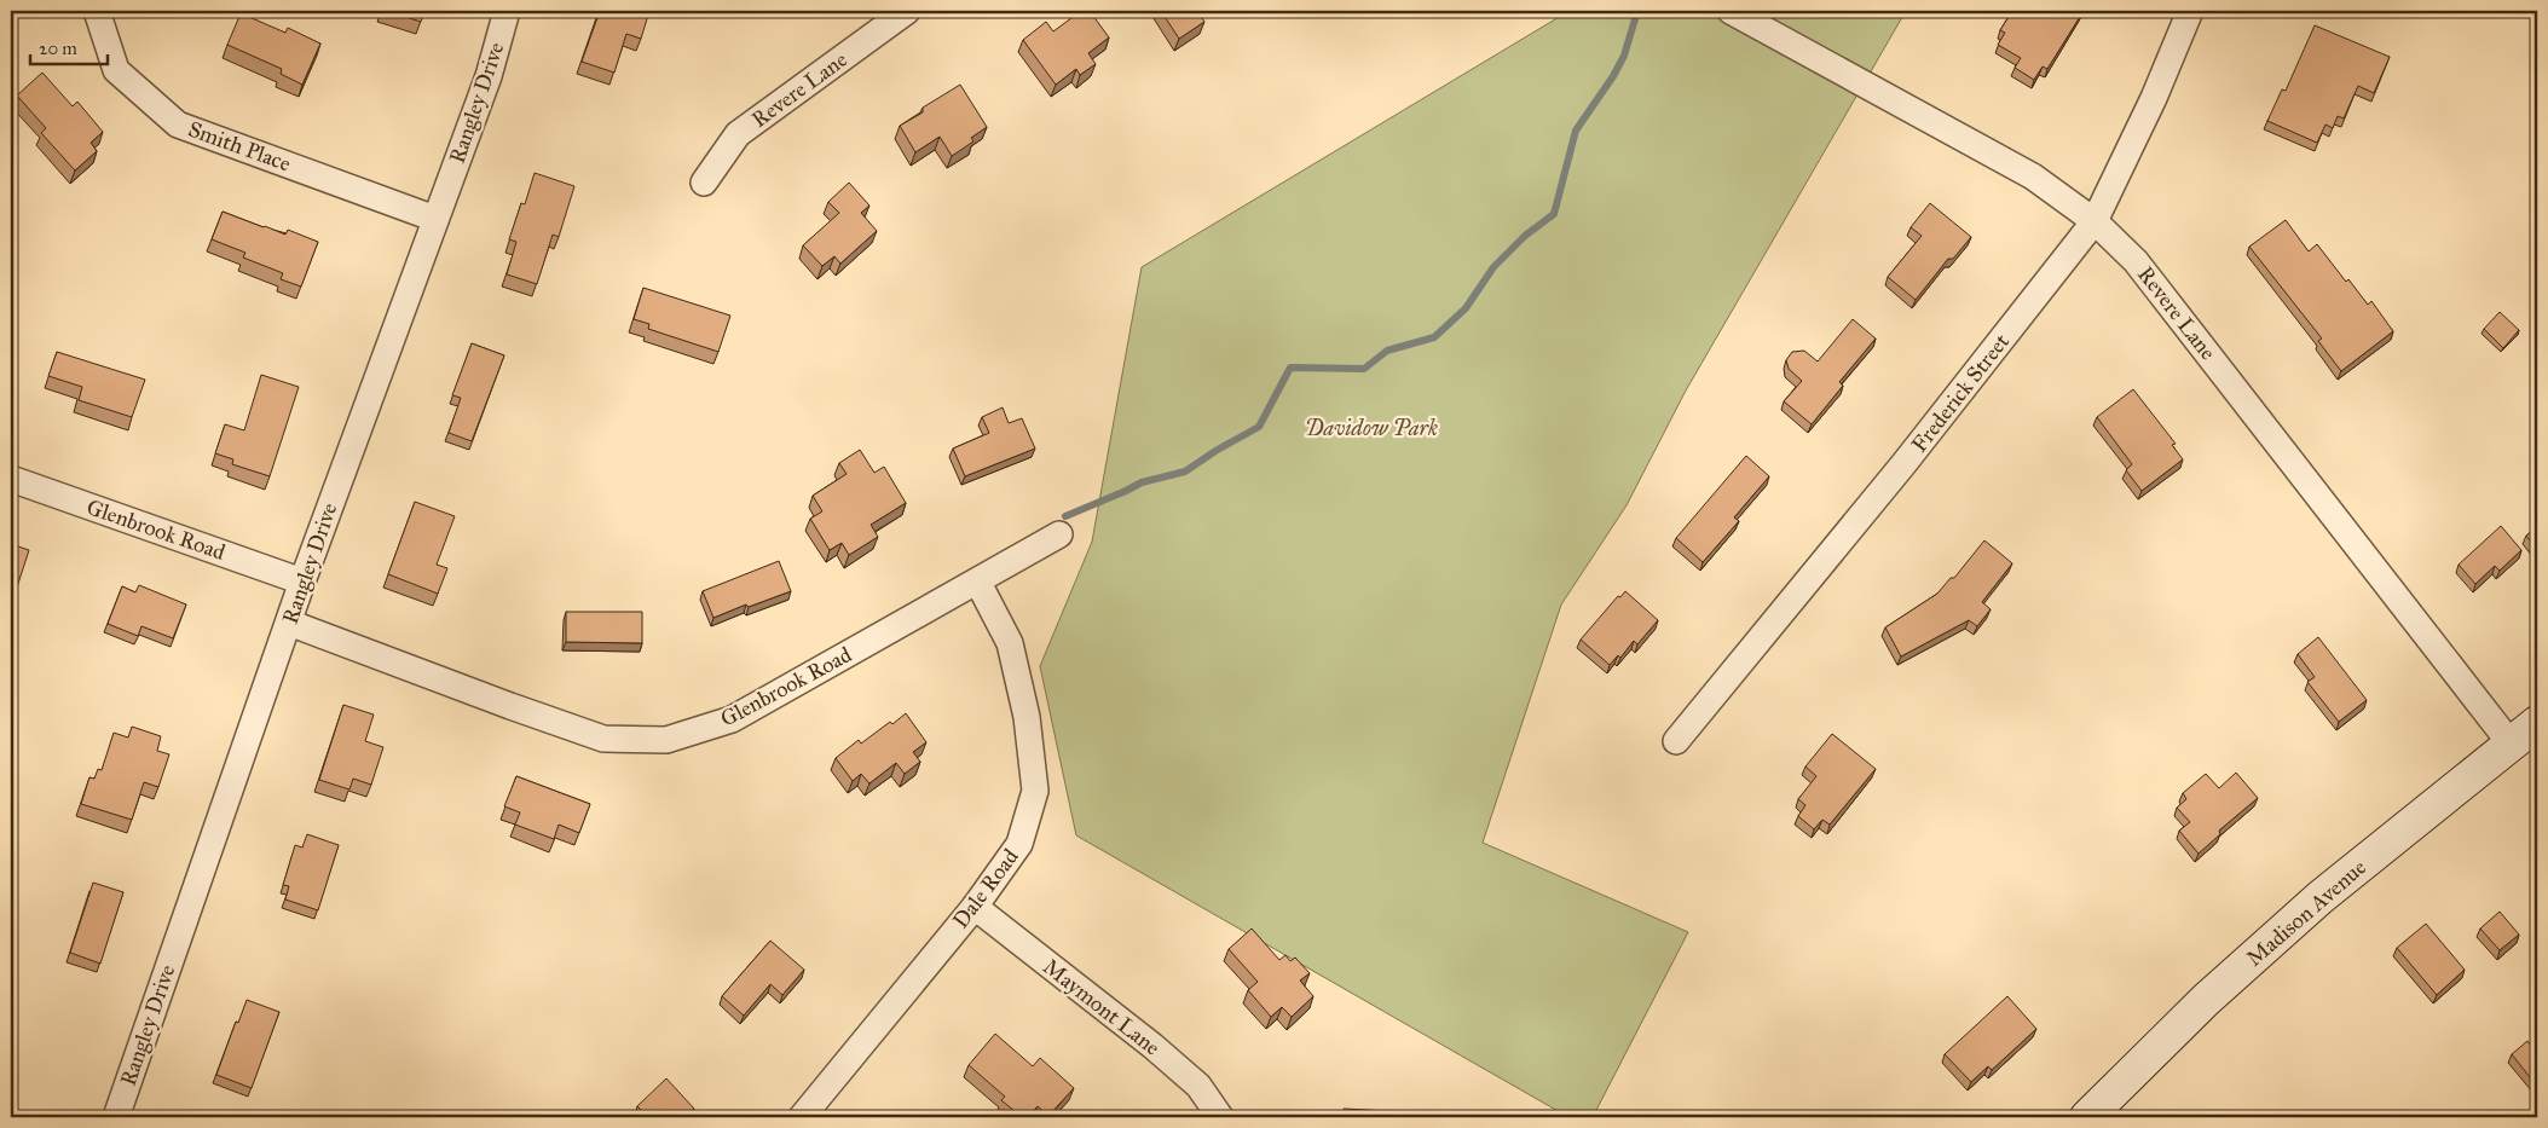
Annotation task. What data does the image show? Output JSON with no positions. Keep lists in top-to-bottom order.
{
  "streets": {
    "street": [
      "Revere Lane",
      "Rangley Drive",
      "Smith Place",
      "Frederick Street",
      "Glenbrook Road",
      "Dale Road",
      "Madison Avenue",
      "Maymont Lane"
    ]
  },
  "crossings": [
    ["Revere Lane", "Frederick Street"],
    ["Revere Lane", "Madison Avenue"],
    ["Rangley Drive", "Smith Place"],
    ["Rangley Drive", "Glenbrook Road"],
    ["Glenbrook Road", "Dale Road"],
    ["Dale Road", "Maymont Lane"]
  ],
  "parks": ["Davidow Park"],
  "scale_bar": "20 m"
}
